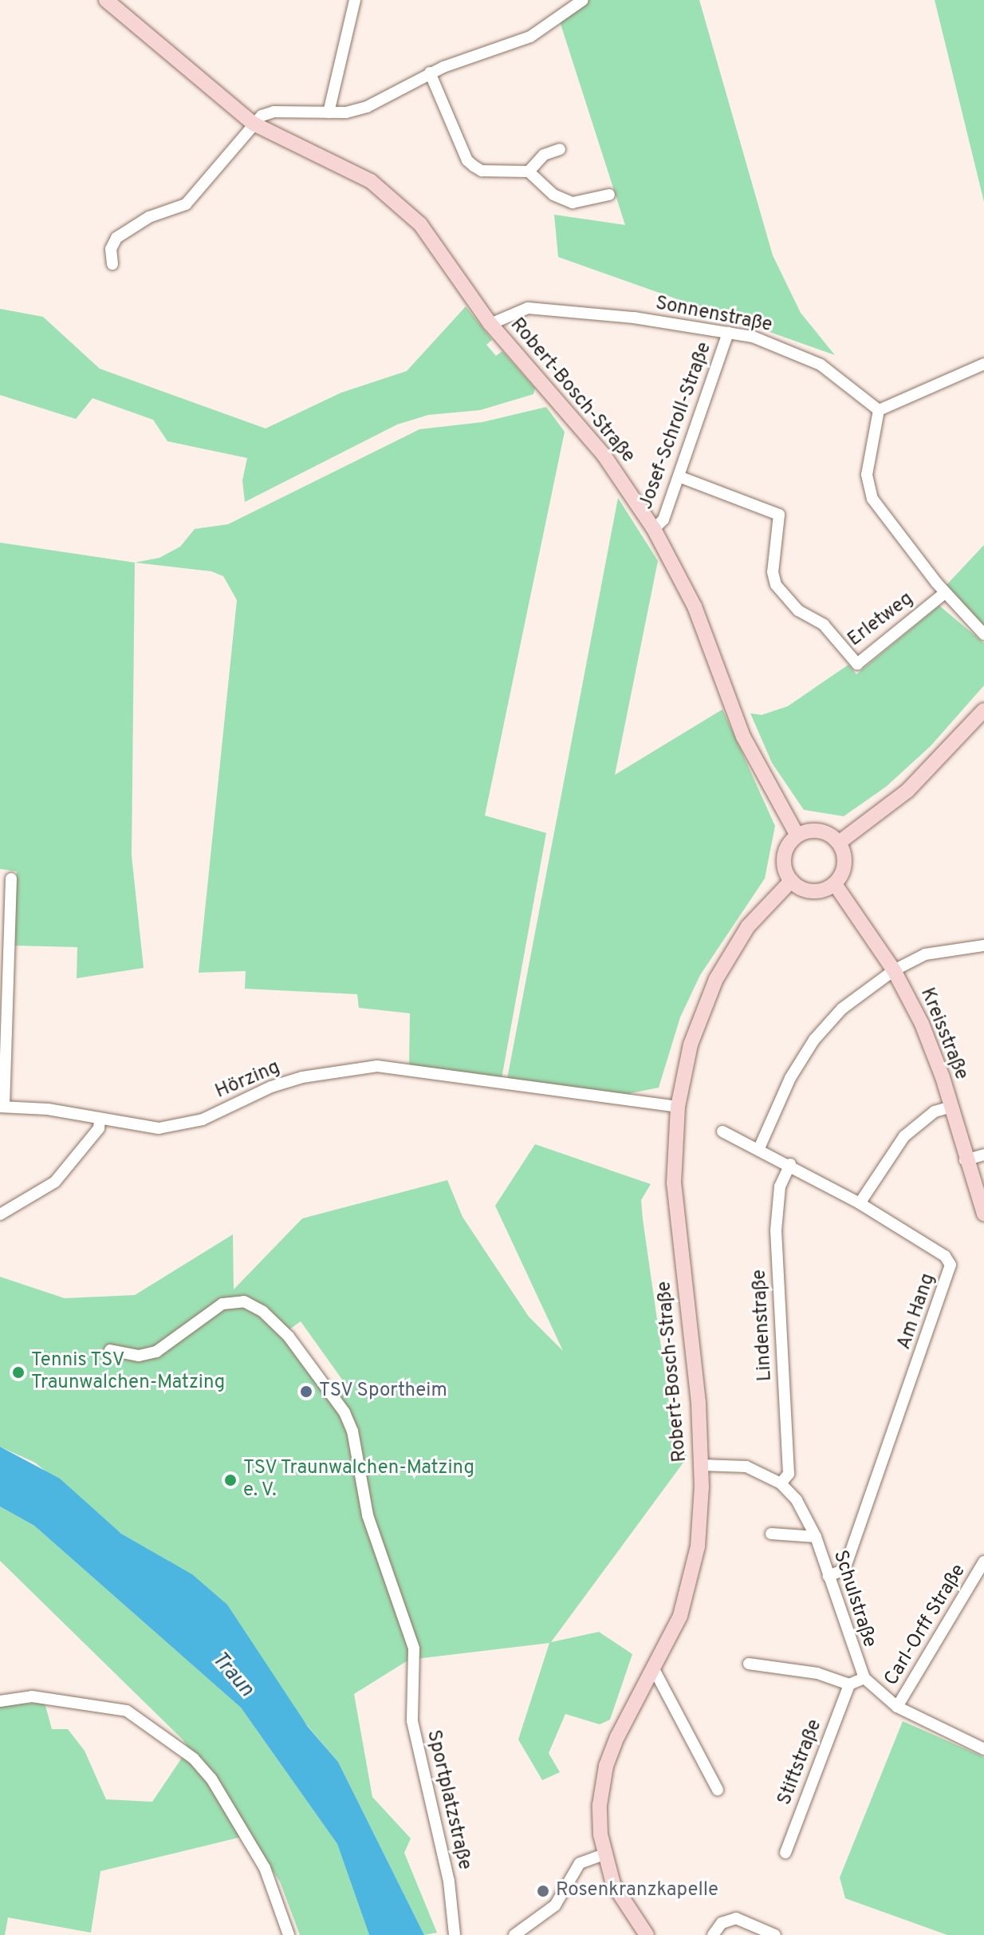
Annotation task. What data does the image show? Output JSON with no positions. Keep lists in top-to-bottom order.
{
  "streets": {
    "main road": ["Robert-Bosch-Straße", "Kreisstraße"],
    "street": [
      "Sonnenstraße",
      "Josef-Schroll-Straße",
      "Erletweg",
      "Hörzing",
      "Am Hang",
      "Lindenstraße",
      "Schulstraße",
      "Carl-Orff Straße",
      "Stiftstraße",
      "Sportplatzstraße"
    ]
  },
  "crossings": [
    ["Sonnenstraße", "Robert-Bosch-Straße"],
    ["Sonnenstraße", "Josef-Schroll-Straße"],
    ["Robert-Bosch-Straße", "Josef-Schroll-Straße"],
    ["Robert-Bosch-Straße", "Kreisstraße"],
    ["Robert-Bosch-Straße", "Hörzing"],
    ["Robert-Bosch-Straße", "Schulstraße"],
    ["Josef-Schroll-Straße", "Erletweg"],
    ["Am Hang", "Lindenstraße"],
    ["Am Hang", "Schulstraße"],
    ["Lindenstraße", "Schulstraße"],
    ["Schulstraße", "Carl-Orff Straße"]
  ],
  "water": ["Traun"],
  "places": [
    "Tennis TSV Traunwalchen-Matzing",
    "TSV Sportheim",
    "TSV Traunwalchen-Matzing e. V.",
    "Rosenkranzkapelle"
  ]
}
